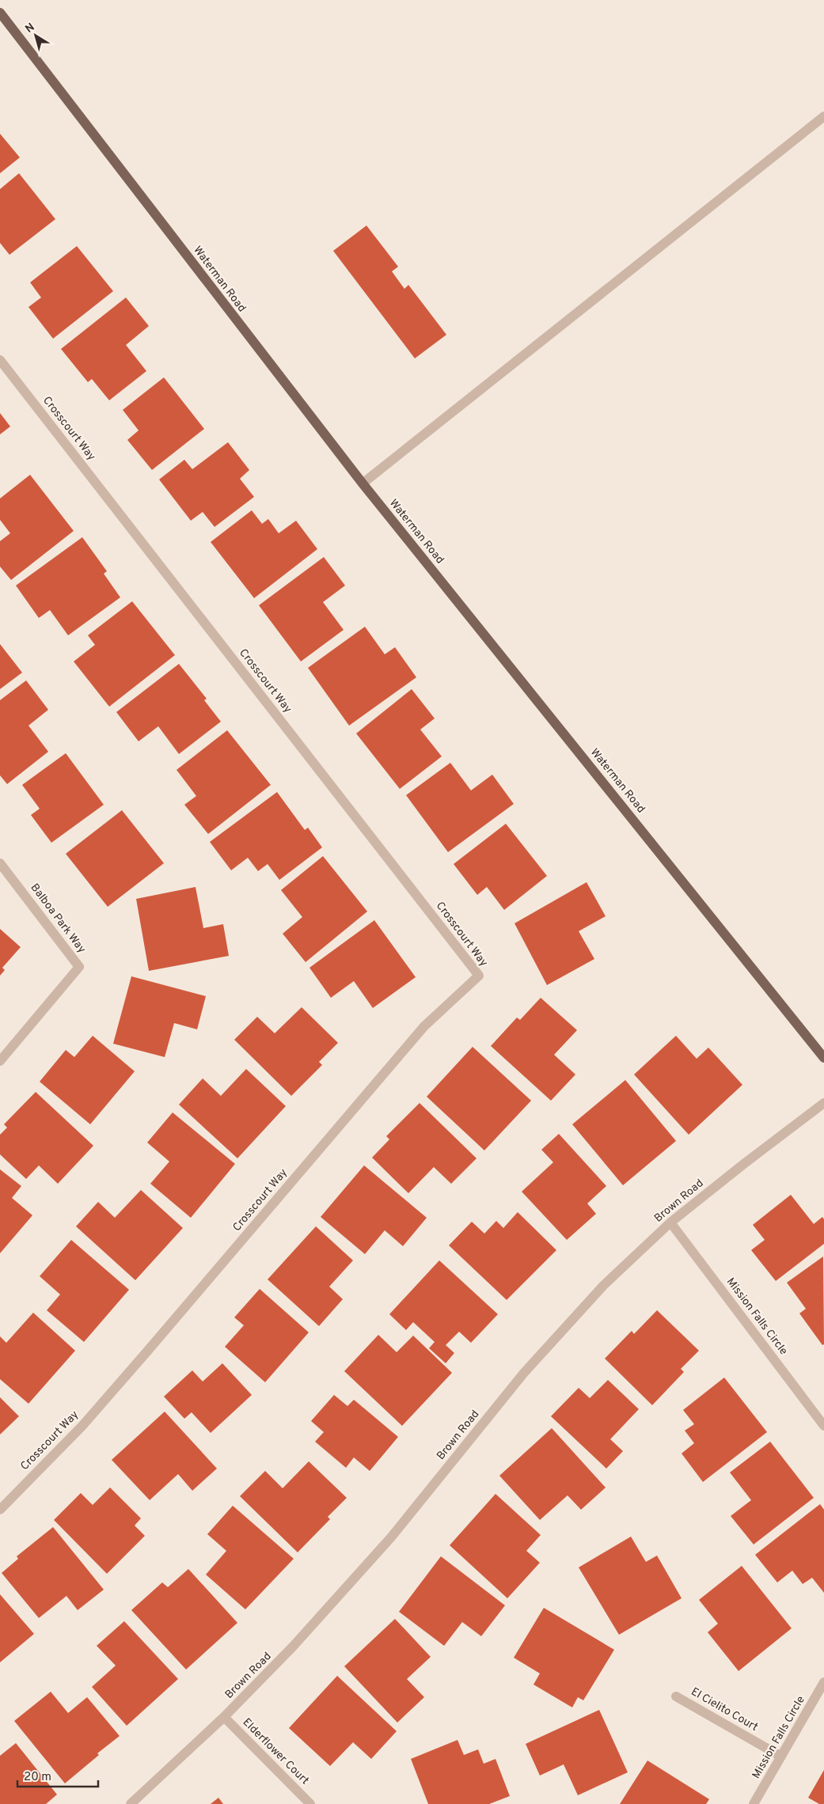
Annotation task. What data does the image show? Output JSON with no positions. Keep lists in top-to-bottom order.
{
  "streets": {
    "main road": ["Waterman Road"],
    "street": [
      "Crosscourt Way",
      "Balboa Park Way",
      "Brown Road",
      "Mission Falls Circle",
      "El Cielito Court",
      "Elderflower Court"
    ]
  },
  "crossings": [
    ["Brown Road", "Mission Falls Circle"],
    ["Brown Road", "Elderflower Court"],
    ["Mission Falls Circle", "El Cielito Court"]
  ],
  "scale_bar": "20 m",
  "north": "top left"
}
